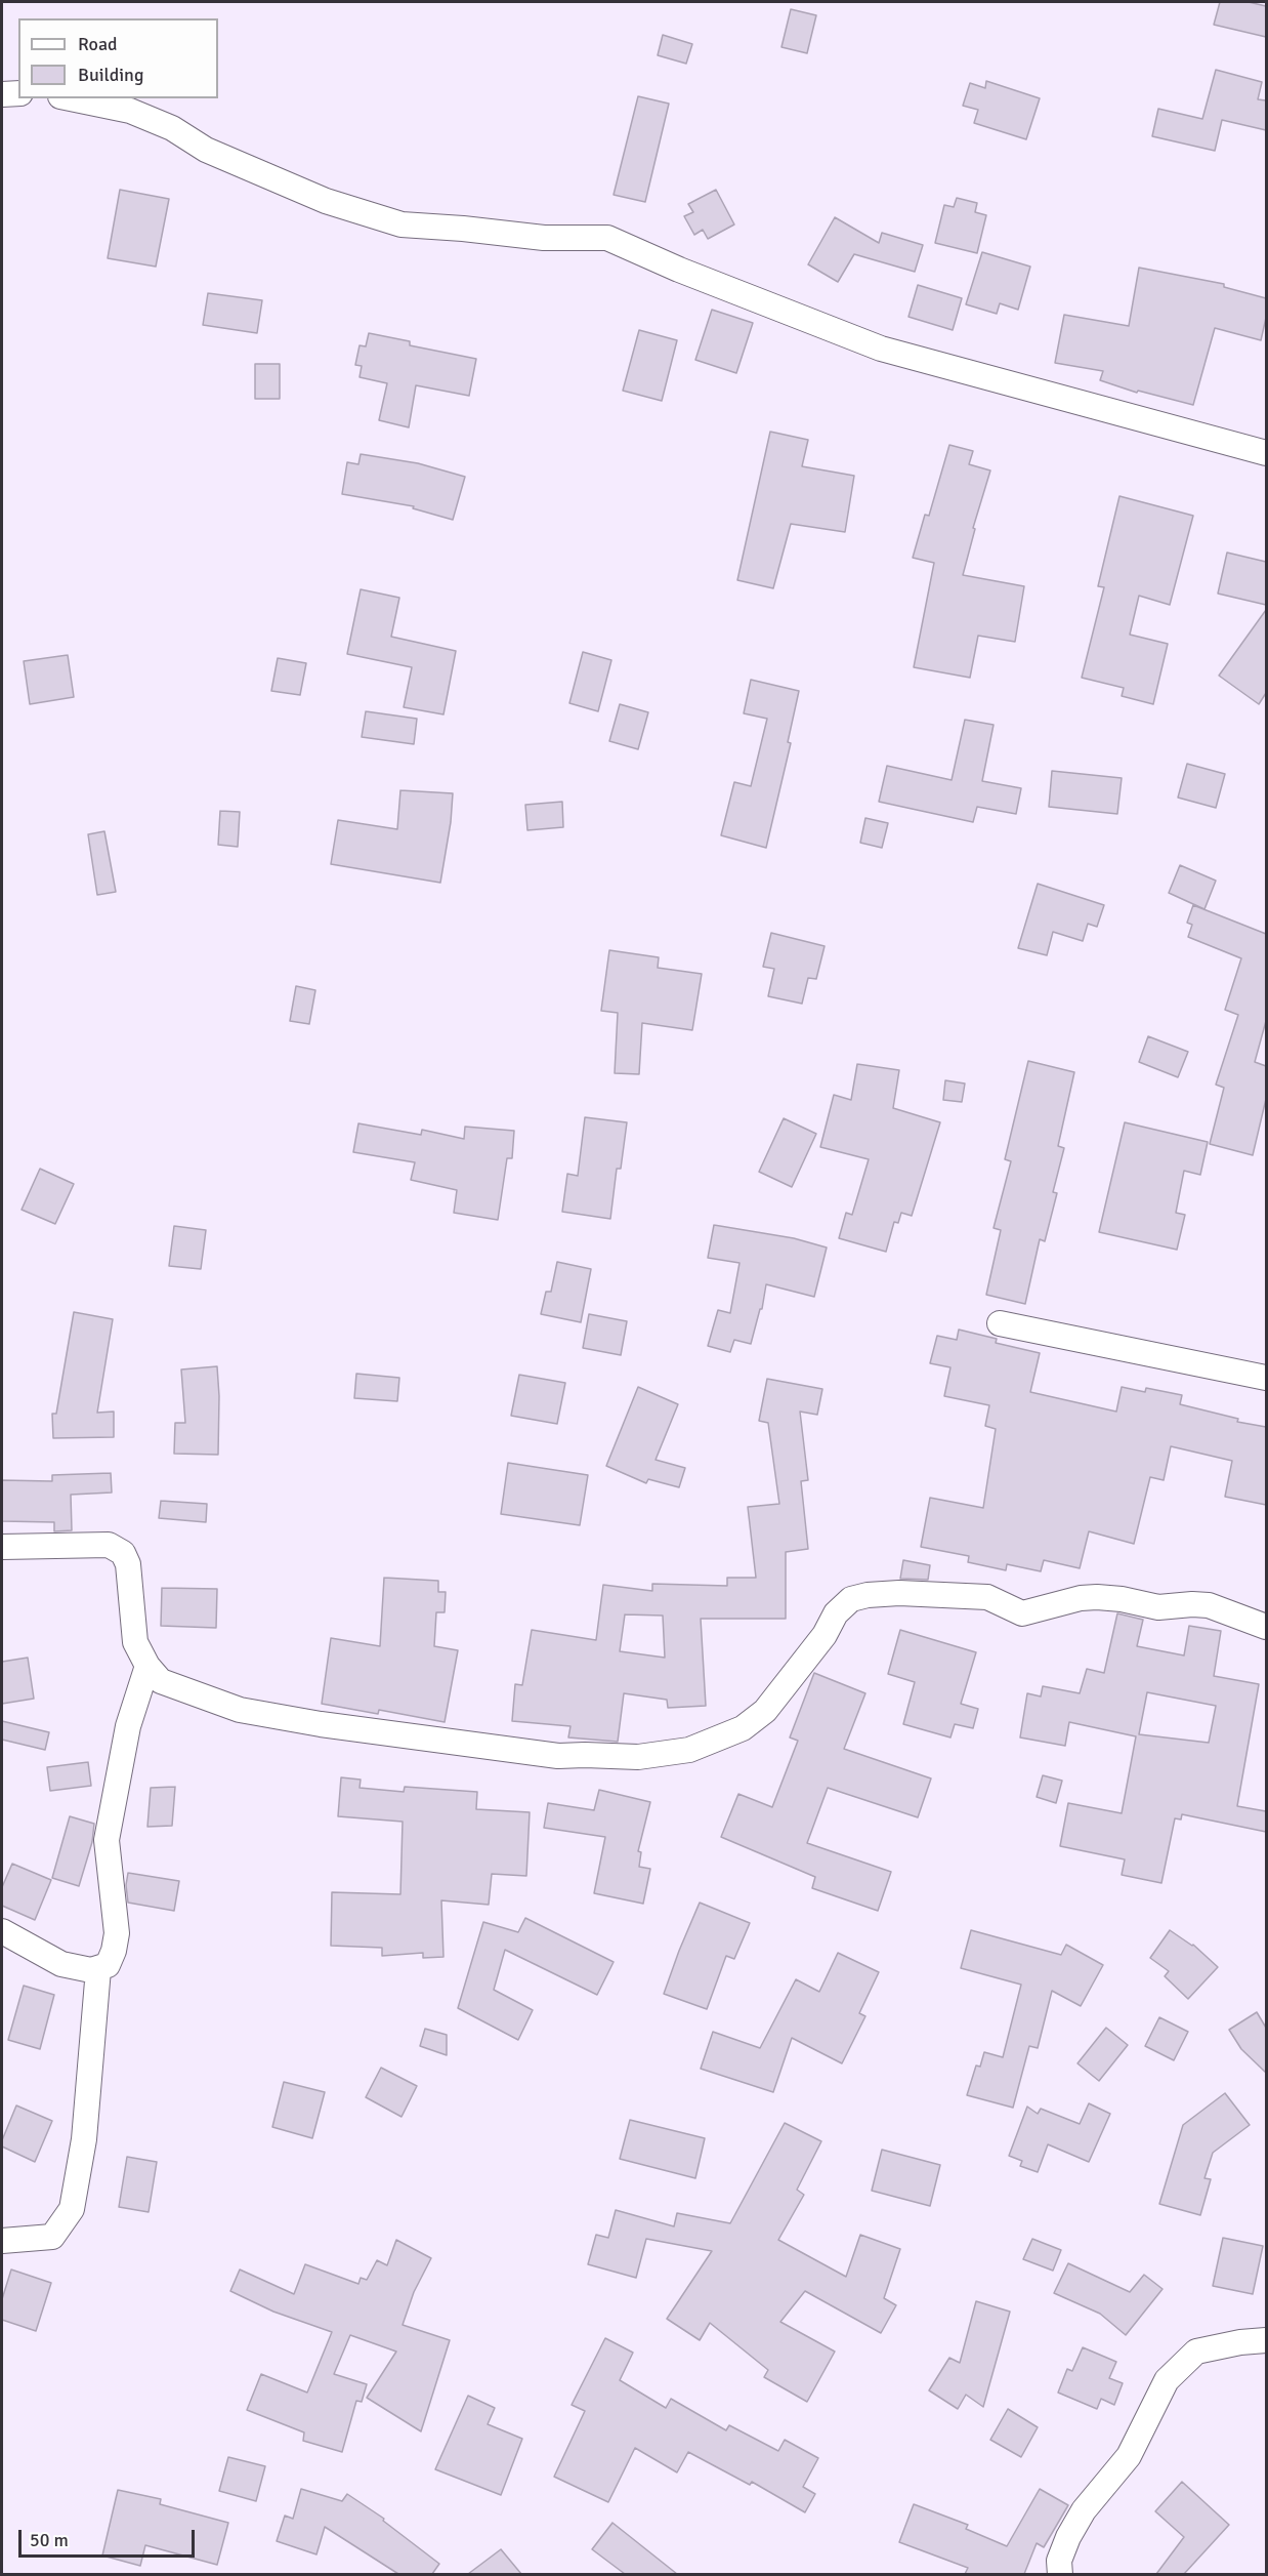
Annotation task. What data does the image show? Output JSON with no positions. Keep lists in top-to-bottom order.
{
  "legend": ["Road", "Building"],
  "scale_bar": "50 m"
}
